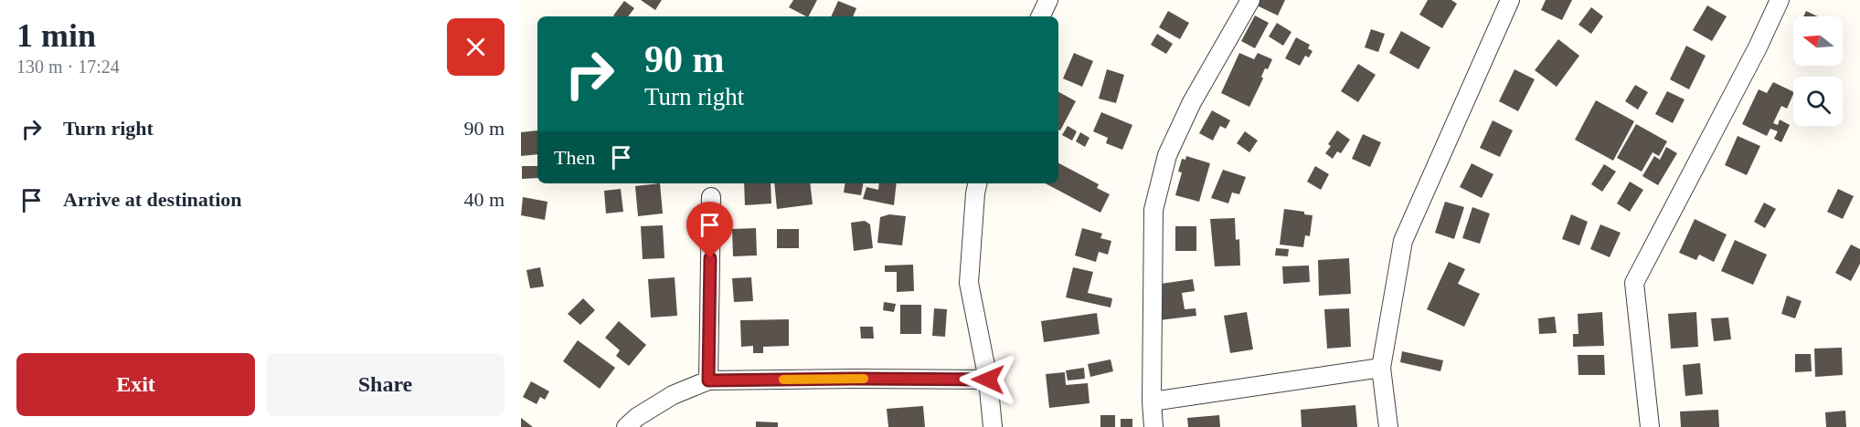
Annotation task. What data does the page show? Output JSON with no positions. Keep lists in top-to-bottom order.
{
  "north": "left",
  "page": {
    "heading": ["1 min", "130 m · 17:24"],
    "turn": ["90 m", "Turn right"],
    "list": [
      {
        "name": "Turn right",
        "value": "90 m"
      },
      {
        "name": "Arrive at destination",
        "value": "40 m"
      }
    ],
    "then": "Then",
    "buttons": ["Exit", "Share"]
  }
}
